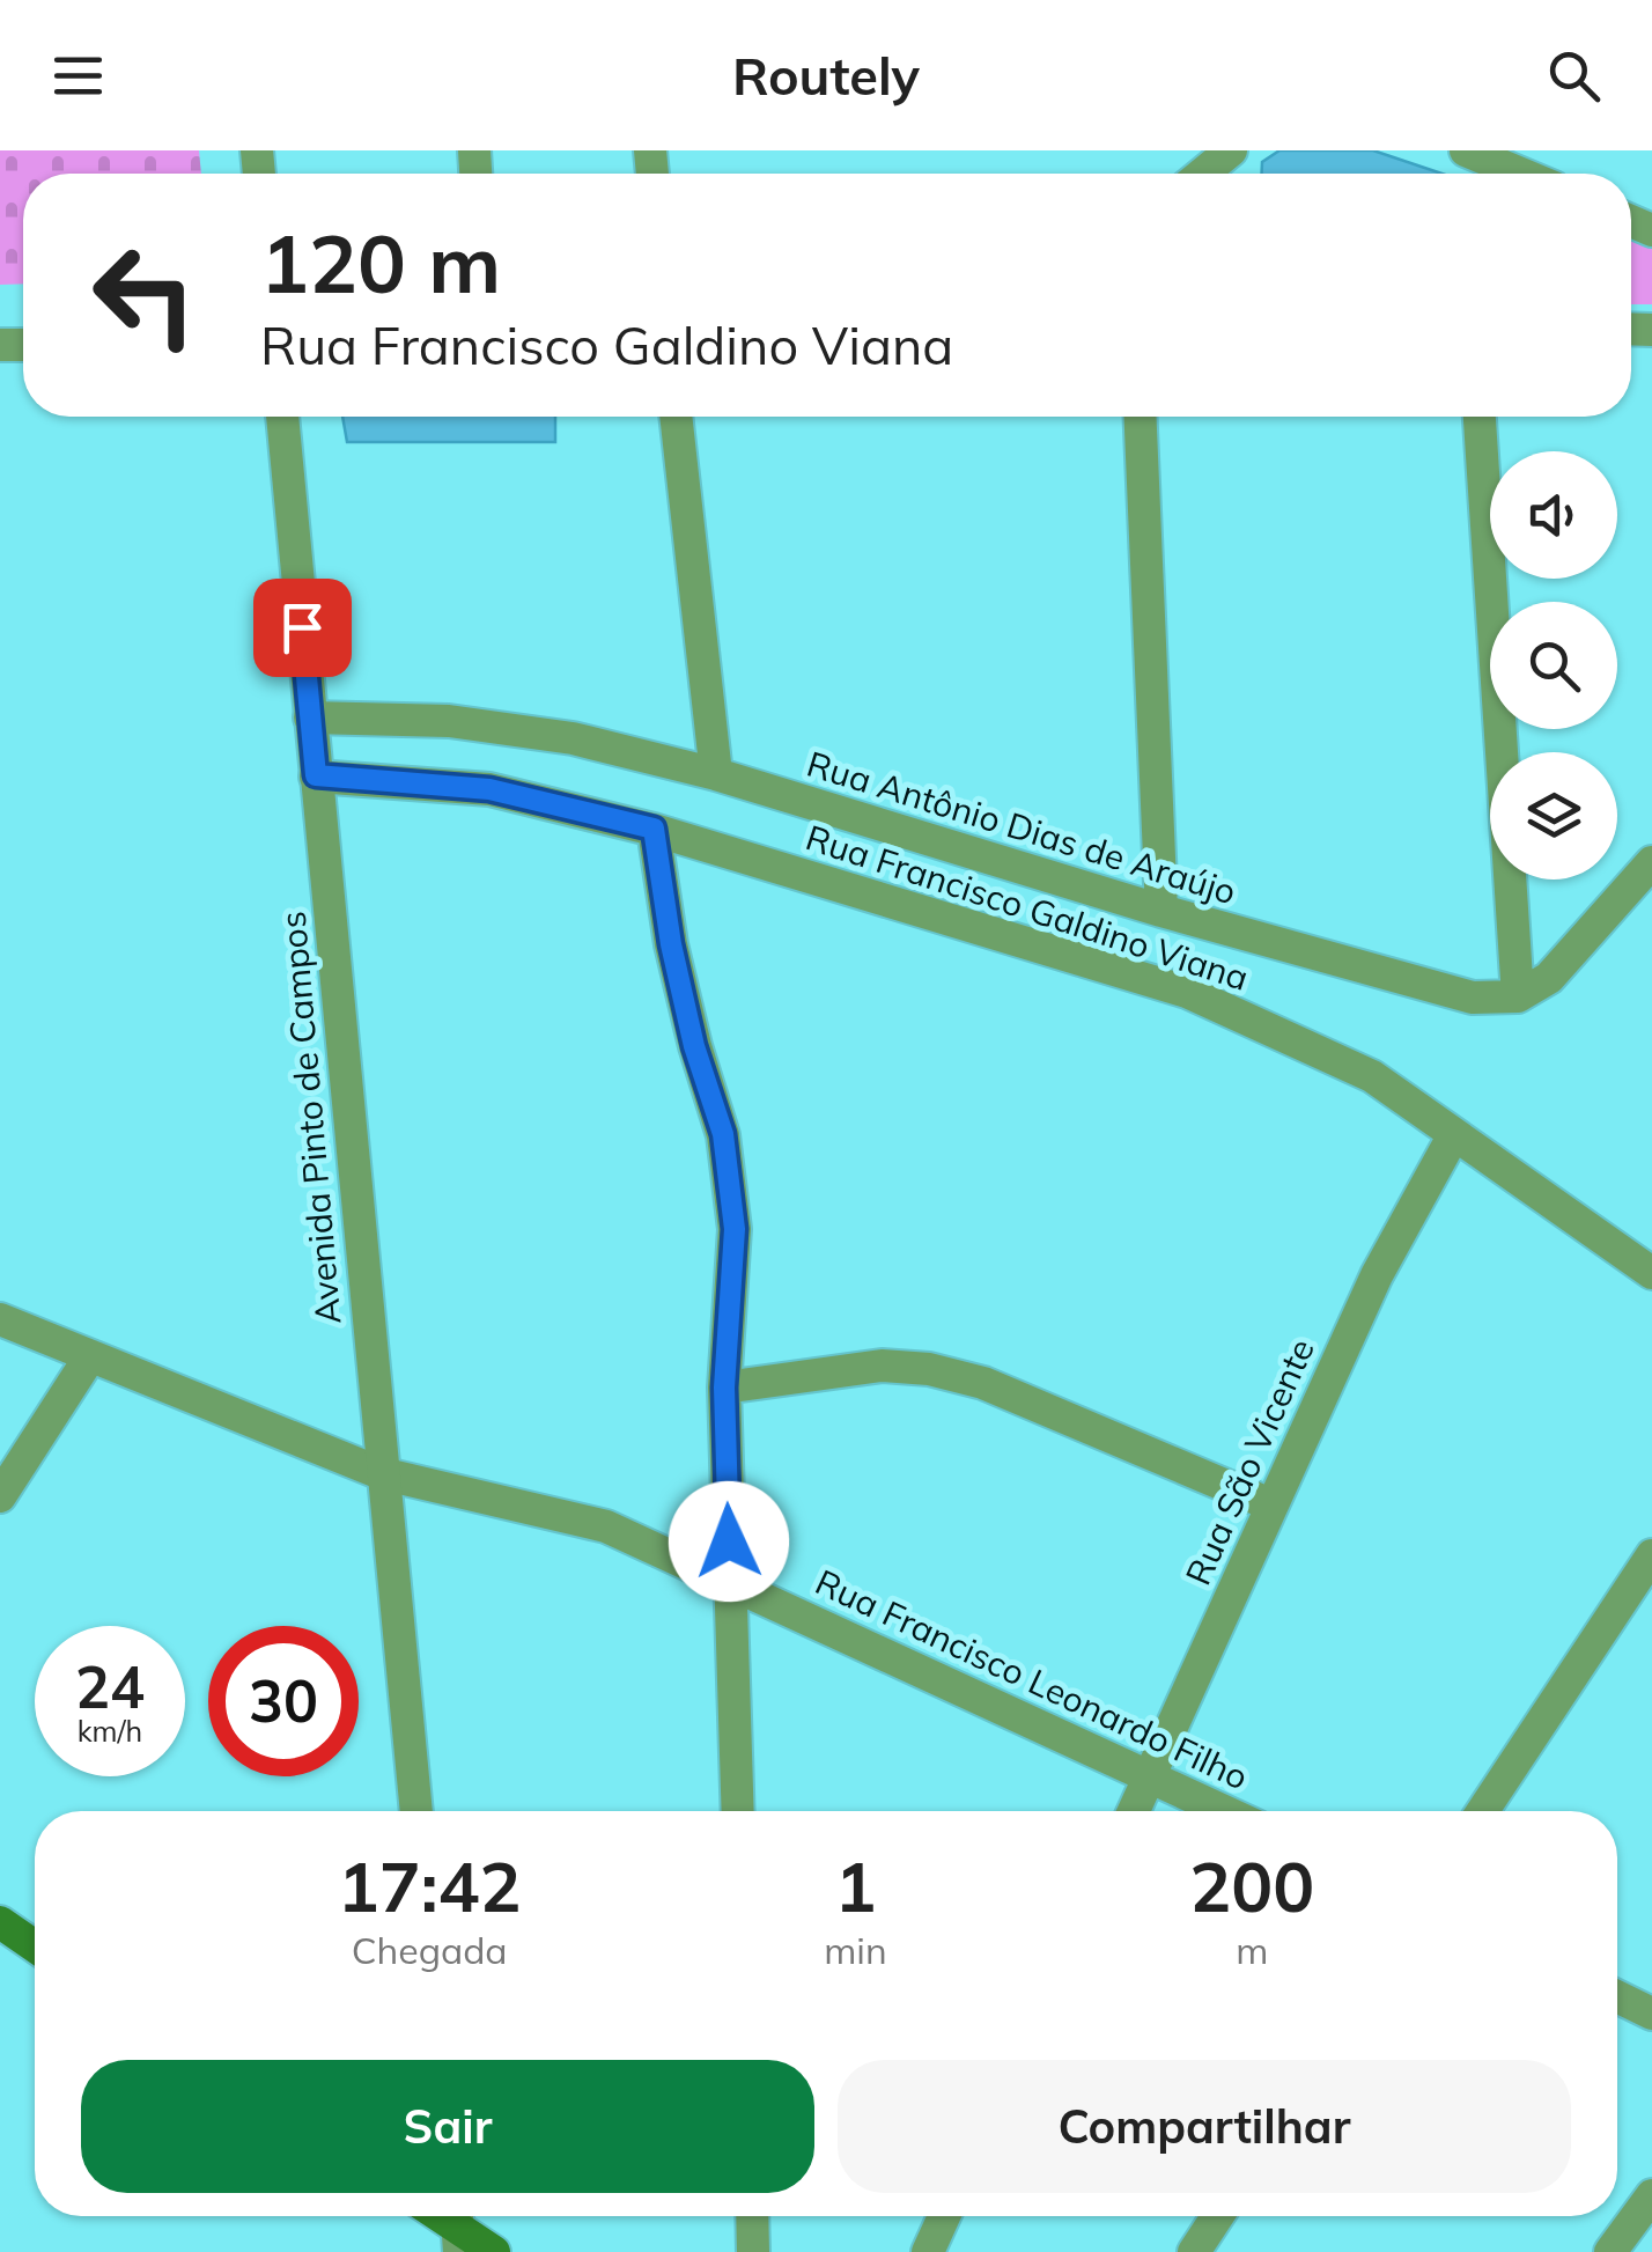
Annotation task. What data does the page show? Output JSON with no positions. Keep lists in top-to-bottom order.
{
  "streets": {
    "street": [
      "Rua Antônio Dias de Araújo",
      "Rua Francisco Galdino Viana",
      "Avenida Pinto de Campos",
      "Rua São Vicente",
      "Rua Francisco Leonardo Filho"
    ]
  },
  "crossings": [
    ["Rua Antônio Dias de Araújo", "Avenida Pinto de Campos"],
    ["Rua Francisco Galdino Viana", "Avenida Pinto de Campos"],
    ["Rua Francisco Galdino Viana", "Rua São Vicente"],
    ["Avenida Pinto de Campos", "Rua Francisco Leonardo Filho"],
    ["Rua São Vicente", "Rua Francisco Leonardo Filho"]
  ],
  "page": {
    "header": "Routely",
    "turn": ["120 m", "Rua Francisco Galdino Viana"],
    "speed": "24 km/h",
    "limit": "30",
    "eta": [
      "17:42",
      "Chegada",
      "1",
      "min",
      "200",
      "m"
    ],
    "buttons": ["Sair", "Compartilhar"]
  }
}
